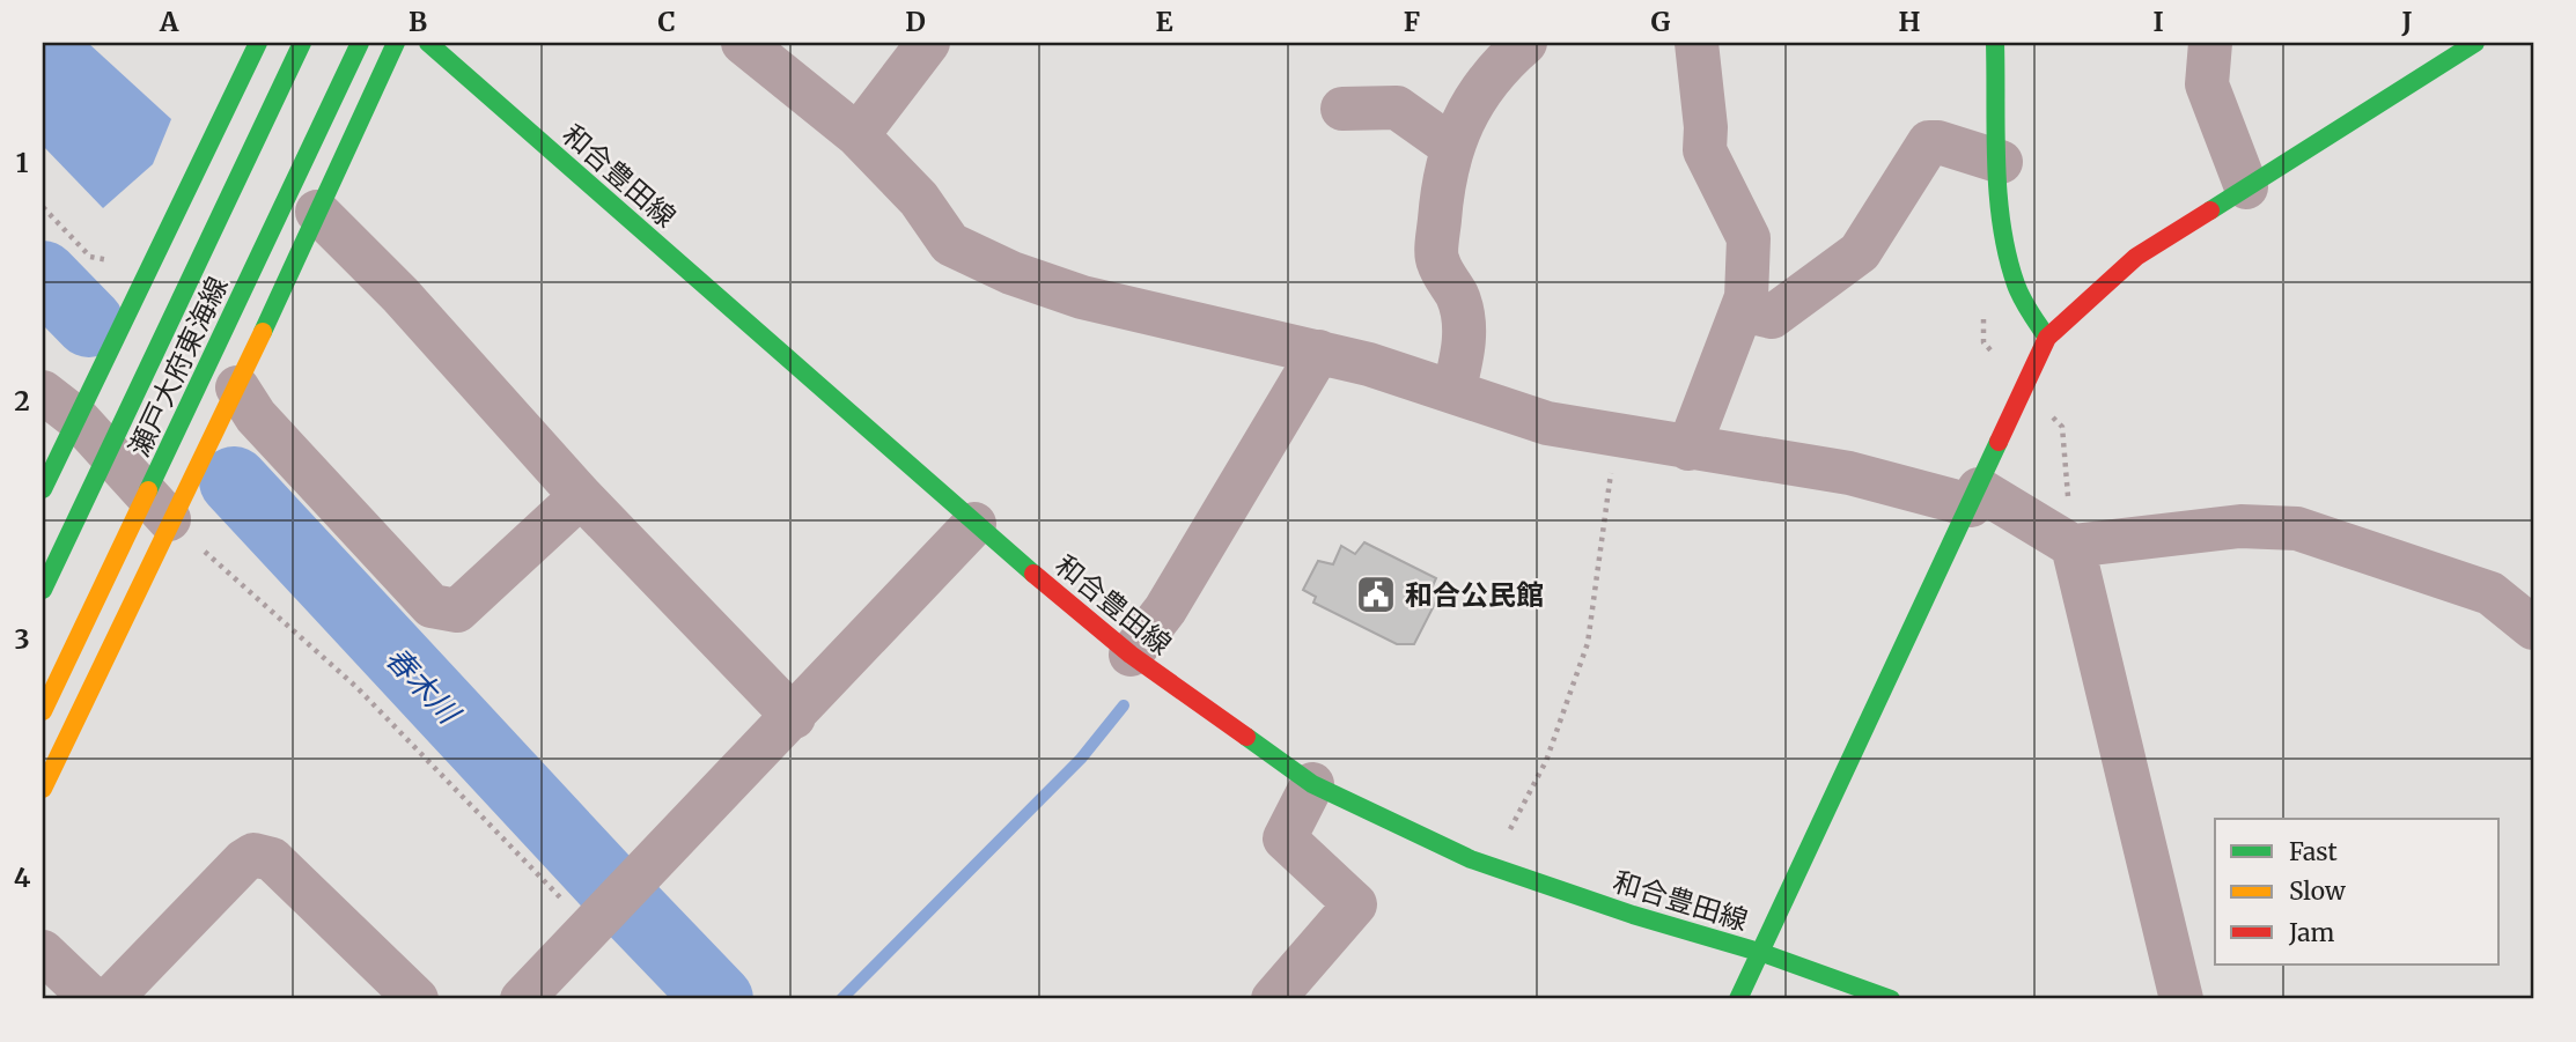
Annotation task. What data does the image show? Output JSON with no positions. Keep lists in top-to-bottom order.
{
  "streets": {
    "main road": ["和合豊田線", "瀬戸大府東海線"]
  },
  "water": ["春木川"],
  "places": {
    "public building": ["和合公民館"]
  },
  "legend": ["Fast", "Slow", "Jam"],
  "grid": {
    "columns": [
      "A",
      "B",
      "C",
      "D",
      "E",
      "F",
      "G",
      "H",
      "I",
      "J"
    ],
    "rows": [
      "1",
      "2",
      "3",
      "4"
    ]
  }
}
